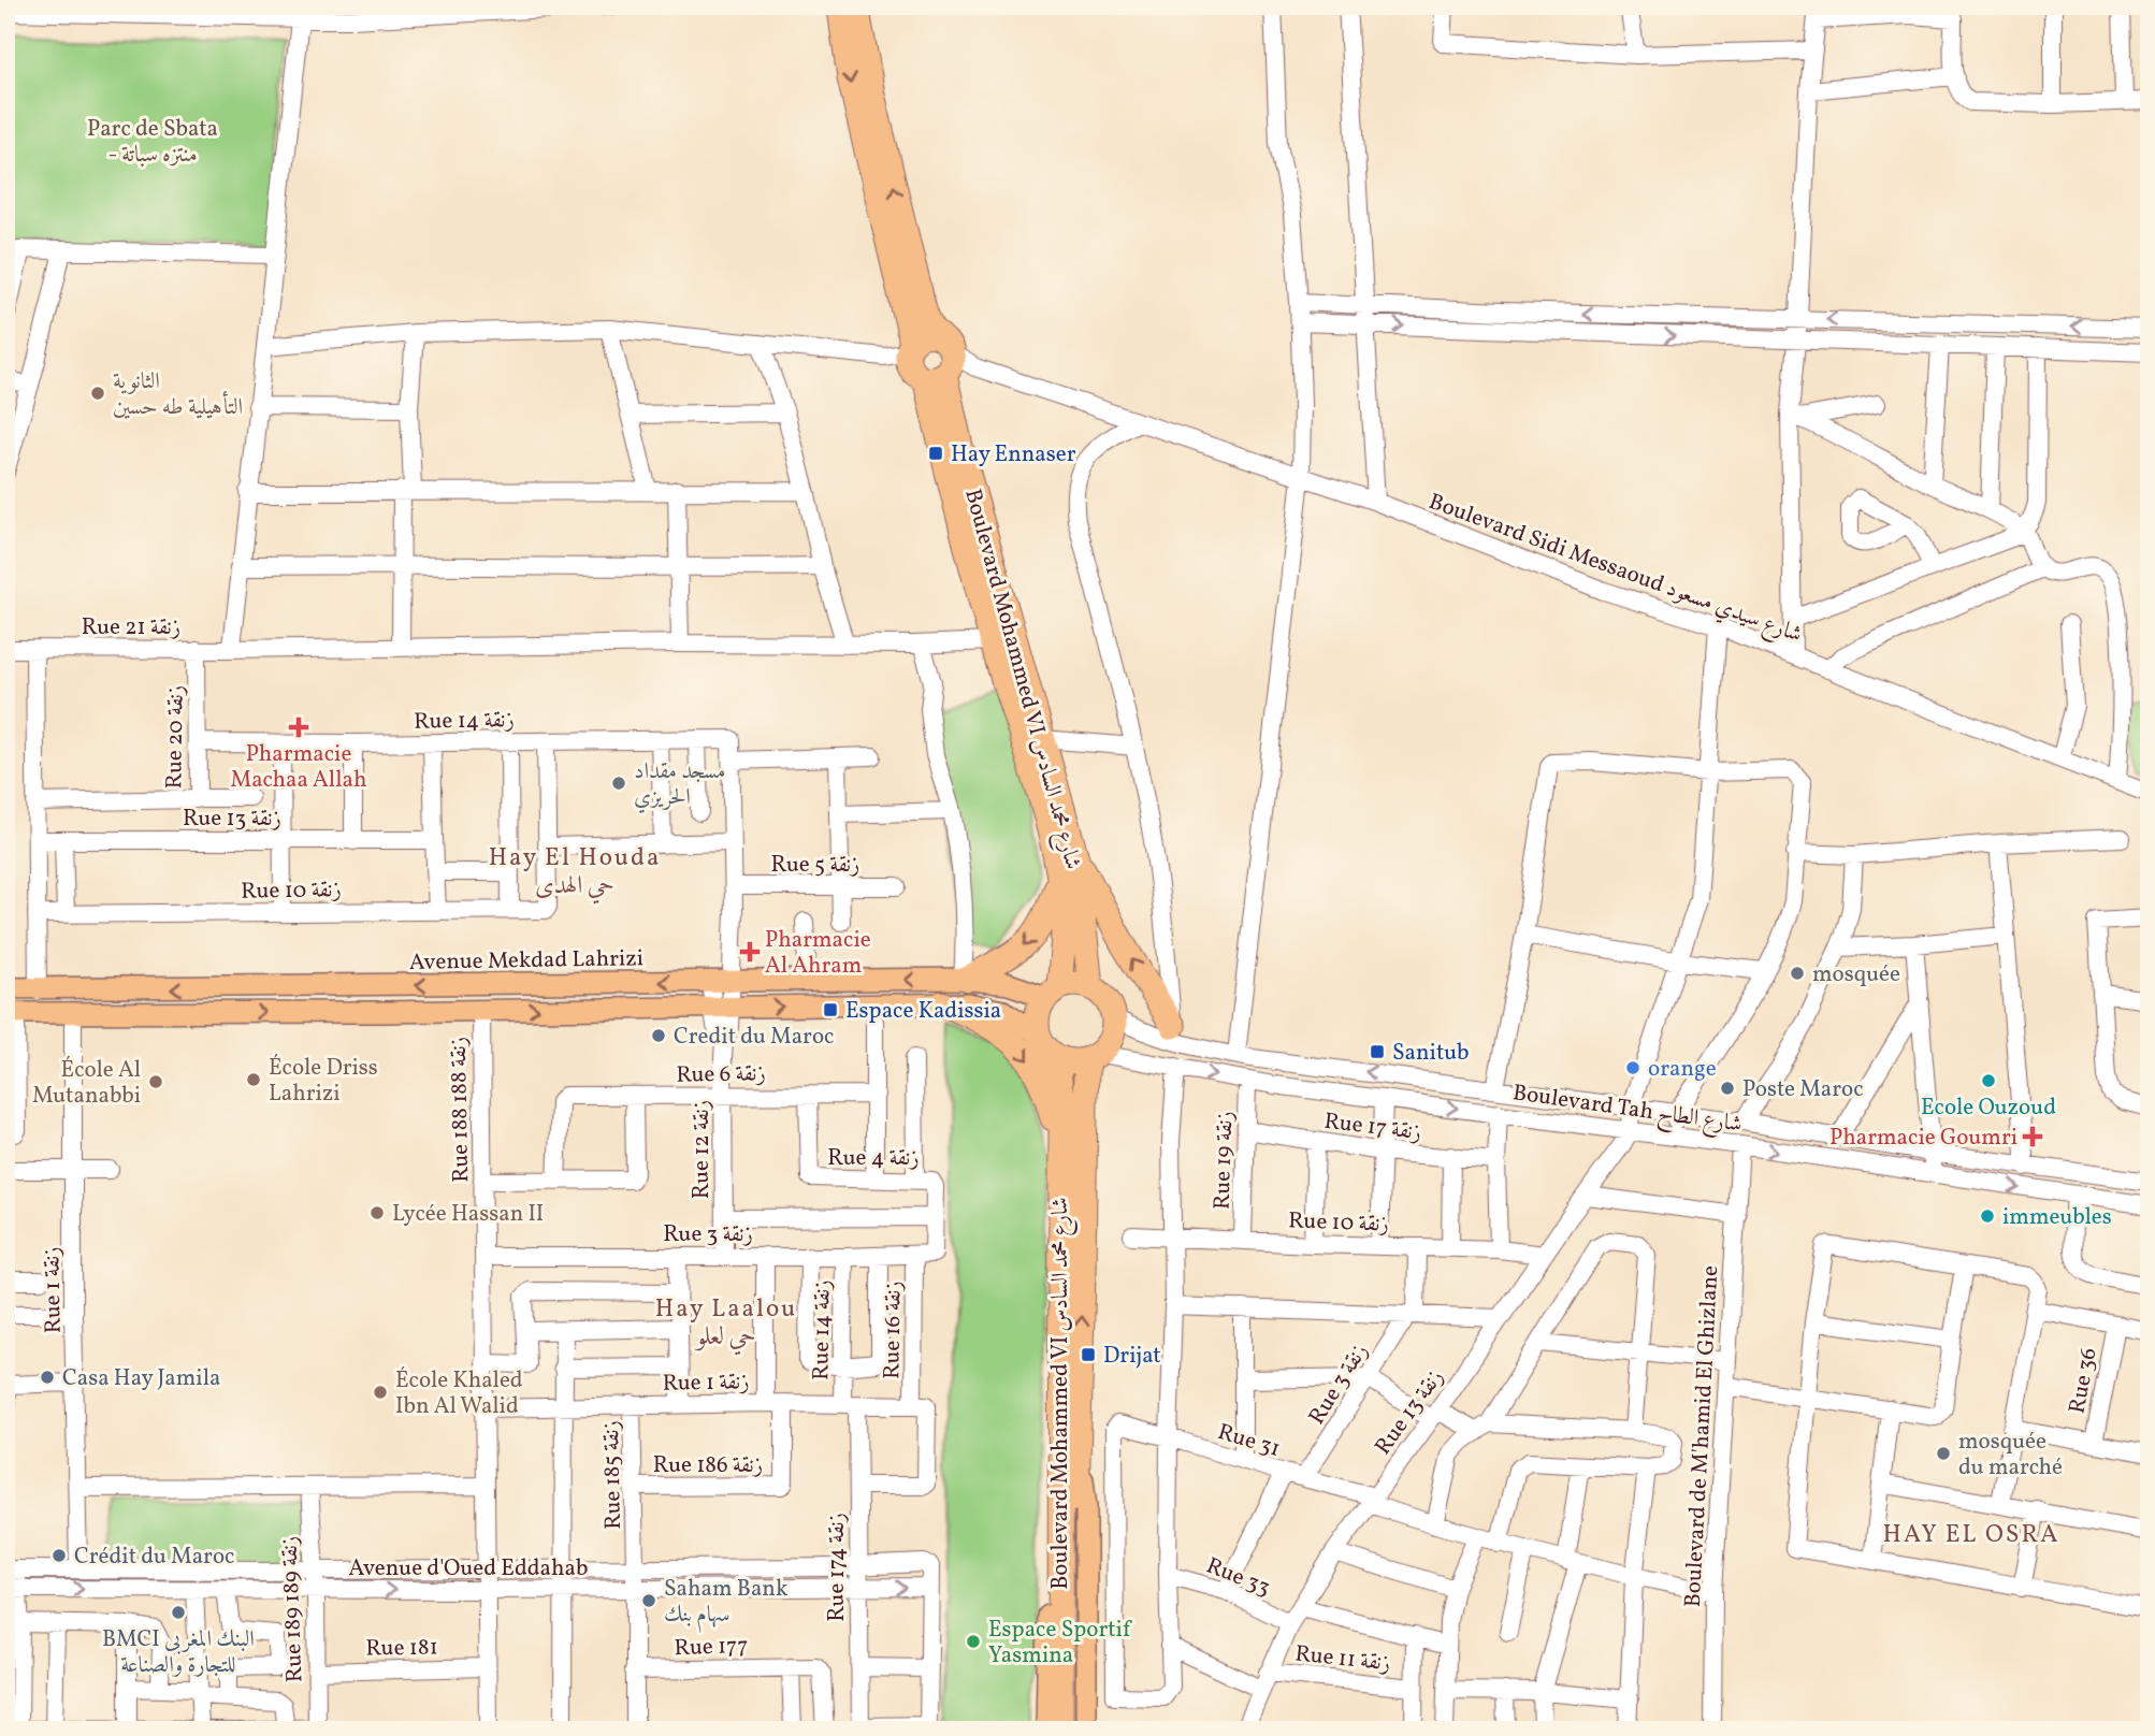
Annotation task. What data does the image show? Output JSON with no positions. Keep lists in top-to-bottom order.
{
  "streets": {
    "highway": ["Boulevard Mohammed VI شارع محمد السادس"],
    "main road": ["Avenue Mekdad Lahrizi"],
    "street": [
      "Boulevard Sidi Messaoud شارع سيدي مسعود",
      "Rue 21 زنقة",
      "Rue 14 زنقة",
      "Rue 20 زنقة",
      "Rue 13 زنقة",
      "Rue 5 زنقة",
      "Rue 10 زنقة",
      "Rue 6 زنقة",
      "Boulevard Tah شارع الطاح",
      "Rue 188 زنقة 188",
      "Rue 17 زنقة",
      "Rue 12 زنقة",
      "Rue 4 زنقة",
      "Rue 19 زنقة",
      "Rue 3 زنقة",
      "Rue 1 زنقة",
      "Rue 16 زنقة",
      "Rue 36",
      "Boulevard de M'hamid El Ghizlane",
      "Rue 31",
      "Rue 186 زنقة",
      "Rue 185 زنقة",
      "Avenue d'Oued Eddahab",
      "Rue 174 زنقة",
      "Rue 33",
      "Rue 189 زنقة 189",
      "Rue 177",
      "Rue 181",
      "Rue 11 زنقة"
    ]
  },
  "crossings": [
    ["Boulevard Sidi Messaoud شارع سيدي مسعود", "Boulevard Mohammed VI شارع محمد السادس"],
    ["Rue 21 زنقة", "Boulevard Mohammed VI شارع محمد السادس"],
    ["Rue 21 زنقة", "Rue 20 زنقة"],
    ["Boulevard Mohammed VI شارع محمد السادس", "Avenue Mekdad Lahrizi"],
    ["Boulevard Mohammed VI شارع محمد السادس", "Boulevard Tah شارع الطاح"],
    ["Rue 14 زنقة", "Rue 20 زنقة"],
    ["Rue 14 زنقة", "Rue 3 زنقة"],
    ["Rue 14 زنقة", "Rue 1 زنقة"],
    ["Rue 14 زنقة", "Rue 174 زنقة"],
    ["Rue 13 زنقة", "Rue 10 زنقة"],
    ["Rue 13 زنقة", "Boulevard Tah شارع الطاح"],
    ["Rue 13 زنقة", "Rue 31"],
    ["Rue 13 زنقة", "Rue 33"],
    ["Rue 13 زنقة", "Rue 11 زنقة"],
    ["Rue 10 زنقة", "Rue 19 زنقة"],
    ["Avenue Mekdad Lahrizi", "Boulevard Tah شارع الطاح"],
    ["Avenue Mekdad Lahrizi", "Rue 12 زنقة"],
    ["Rue 6 زنقة", "Rue 12 زنقة"],
    ["Rue 6 زنقة", "Rue 4 زنقة"],
    ["Boulevard Tah شارع الطاح", "Rue 19 زنقة"],
    ["Boulevard Tah شارع الطاح", "Boulevard de M'hamid El Ghizlane"],
    ["Rue 188 زنقة 188", "Rue 3 زنقة"],
    ["Rue 188 زنقة 188", "Rue 1 زنقة"],
    ["Rue 188 زنقة 188", "Avenue d'Oued Eddahab"],
    ["Rue 188 زنقة 188", "Rue 181"],
    ["Rue 17 زنقة", "Rue 19 زنقة"],
    ["Rue 12 زنقة", "Rue 3 زنقة"],
    ["Rue 4 زنقة", "Rue 3 زنقة"],
    ["Rue 3 زنقة", "Rue 16 زنقة"],
    ["Rue 3 زنقة", "Rue 31"],
    ["Rue 1 زنقة", "Rue 16 زنقة"],
    ["Rue 1 زنقة", "Rue 186 زنقة"],
    ["Rue 1 زنقة", "Rue 185 زنقة"],
    ["Rue 1 زنقة", "Avenue d'Oued Eddahab"],
    ["Rue 1 زنقة", "Rue 174 زنقة"],
    ["Rue 16 زنقة", "Rue 174 زنقة"],
    ["Boulevard de M'hamid El Ghizlane", "Rue 31"],
    ["Rue 31", "Rue 11 زنقة"],
    ["Rue 186 زنقة", "Rue 185 زنقة"],
    ["Rue 185 زنقة", "Avenue d'Oued Eddahab"],
    ["Rue 185 زنقة", "Rue 177"],
    ["Avenue d'Oued Eddahab", "Rue 174 زنقة"],
    ["Avenue d'Oued Eddahab", "Rue 189 زنقة 189"],
    ["Rue 189 زنقة 189", "Rue 181"]
  ],
  "districts": ["Hay El Houda حي الهدى", "Hay Laalou حي لعلو", "HAY EL OSRA"],
  "parks": ["Parc de Sbata - منتزه سباتة"],
  "places": {
    "other": [
      "الثانوية التأهيلية طه حسين",
      "مسجد مقداد الحريزي",
      "mosquée",
      "Credit du Maroc",
      "orange",
      "École Driss Lahrizi",
      "Ecole Ouzoud",
      "École Al Mutanabbi",
      "Poste Maroc",
      "Lycée Hassan II",
      "immeubles",
      "Casa Hay Jamila",
      "École Khaled Ibn Al Walid",
      "mosquée du marché",
      "Crédit du Maroc",
      "Saham Bank سهام بنك",
      "BMCI البنك المغربي للتجارة والصناعة",
      "Espace Sportif Yasmina"
    ],
    "transit": [
      "Hay Ennaser",
      "Espace Kadissia",
      "Sanitub",
      "Drijat"
    ],
    "health": ["Pharmacie Machaa Allah", "Pharmacie Al Ahram", "Pharmacie Goumri"]
  }
}
